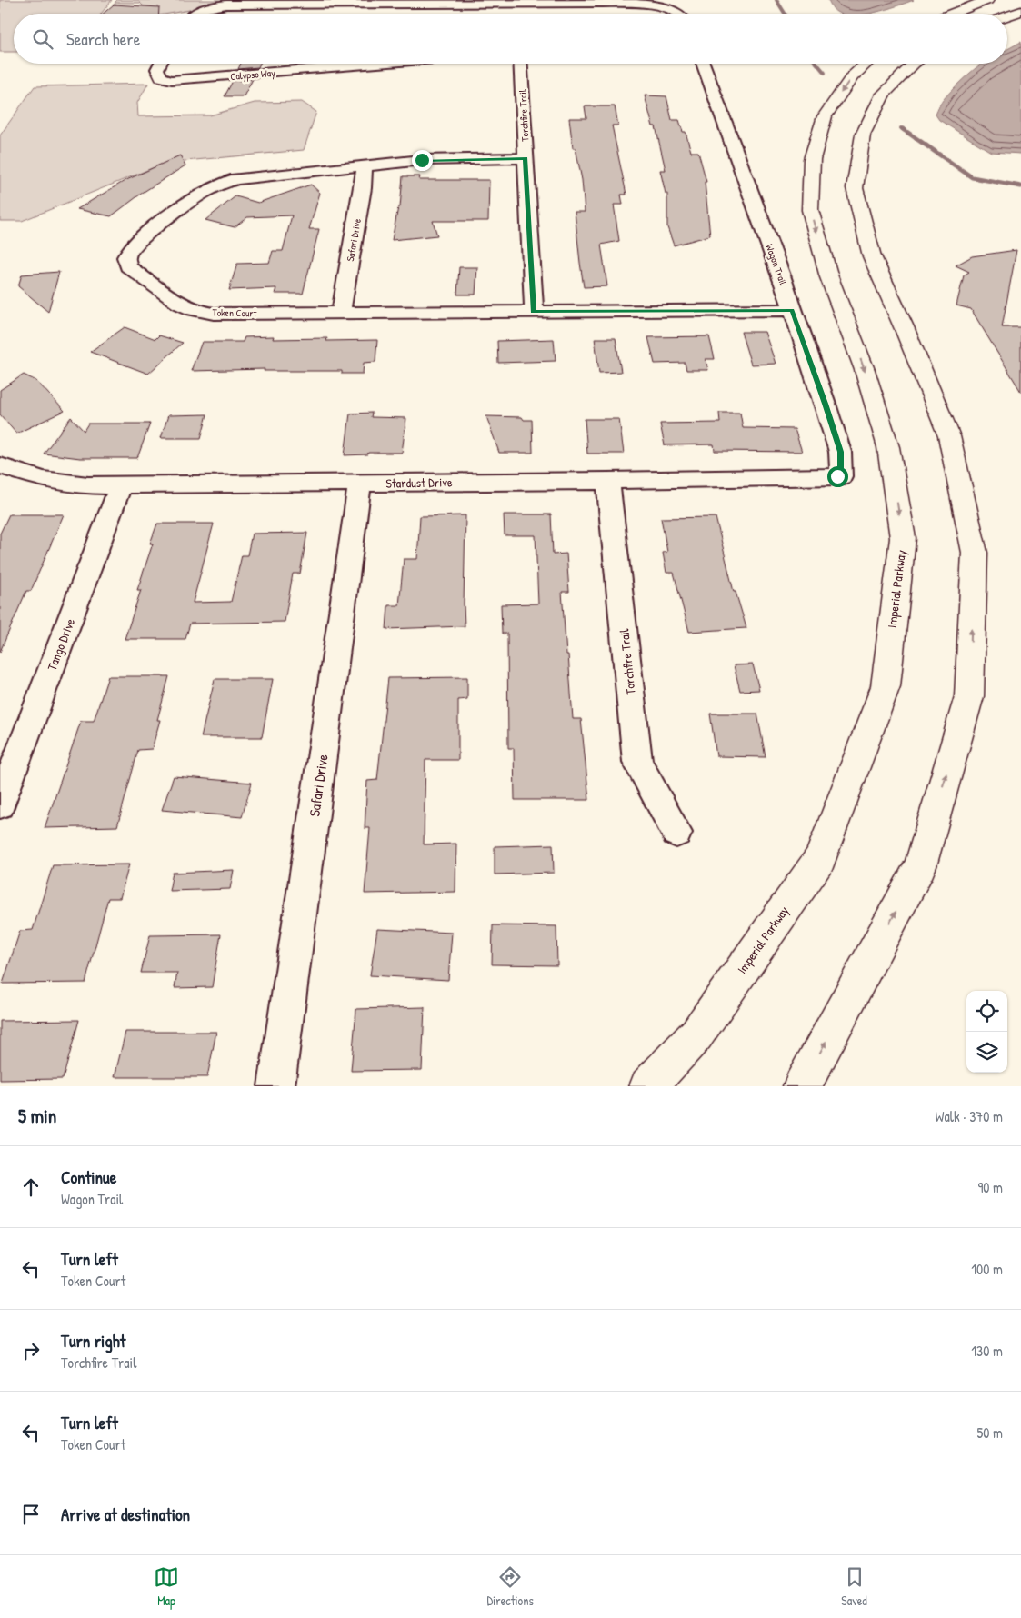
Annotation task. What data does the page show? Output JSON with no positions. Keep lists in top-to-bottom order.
{
  "streets": {
    "main road": ["Imperial Parkway"],
    "street": [
      "Calypso Way",
      "Torchfire Trail",
      "Safari Drive",
      "Wagon Trail",
      "Token Court",
      "Stardust Drive",
      "Tango Drive"
    ]
  },
  "crossings": [
    ["Torchfire Trail", "Token Court"],
    ["Torchfire Trail", "Stardust Drive"],
    ["Safari Drive", "Token Court"],
    ["Safari Drive", "Stardust Drive"],
    ["Wagon Trail", "Token Court"],
    ["Wagon Trail", "Stardust Drive"],
    ["Stardust Drive", "Tango Drive"]
  ],
  "page": {
    "search": "Search here",
    "heading": ["5 min", "Walk · 370 m"],
    "list": [
      ["Continue", "Wagon Trail", "90 m"],
      ["Turn left", "Token Court", "100 m"],
      ["Turn right", "Torchfire Trail", "130 m"],
      ["Turn left", "Token Court", "50 m"],
      "Arrive at destination"
    ],
    "nav": ["Map", "Directions", "Saved"]
  }
}
